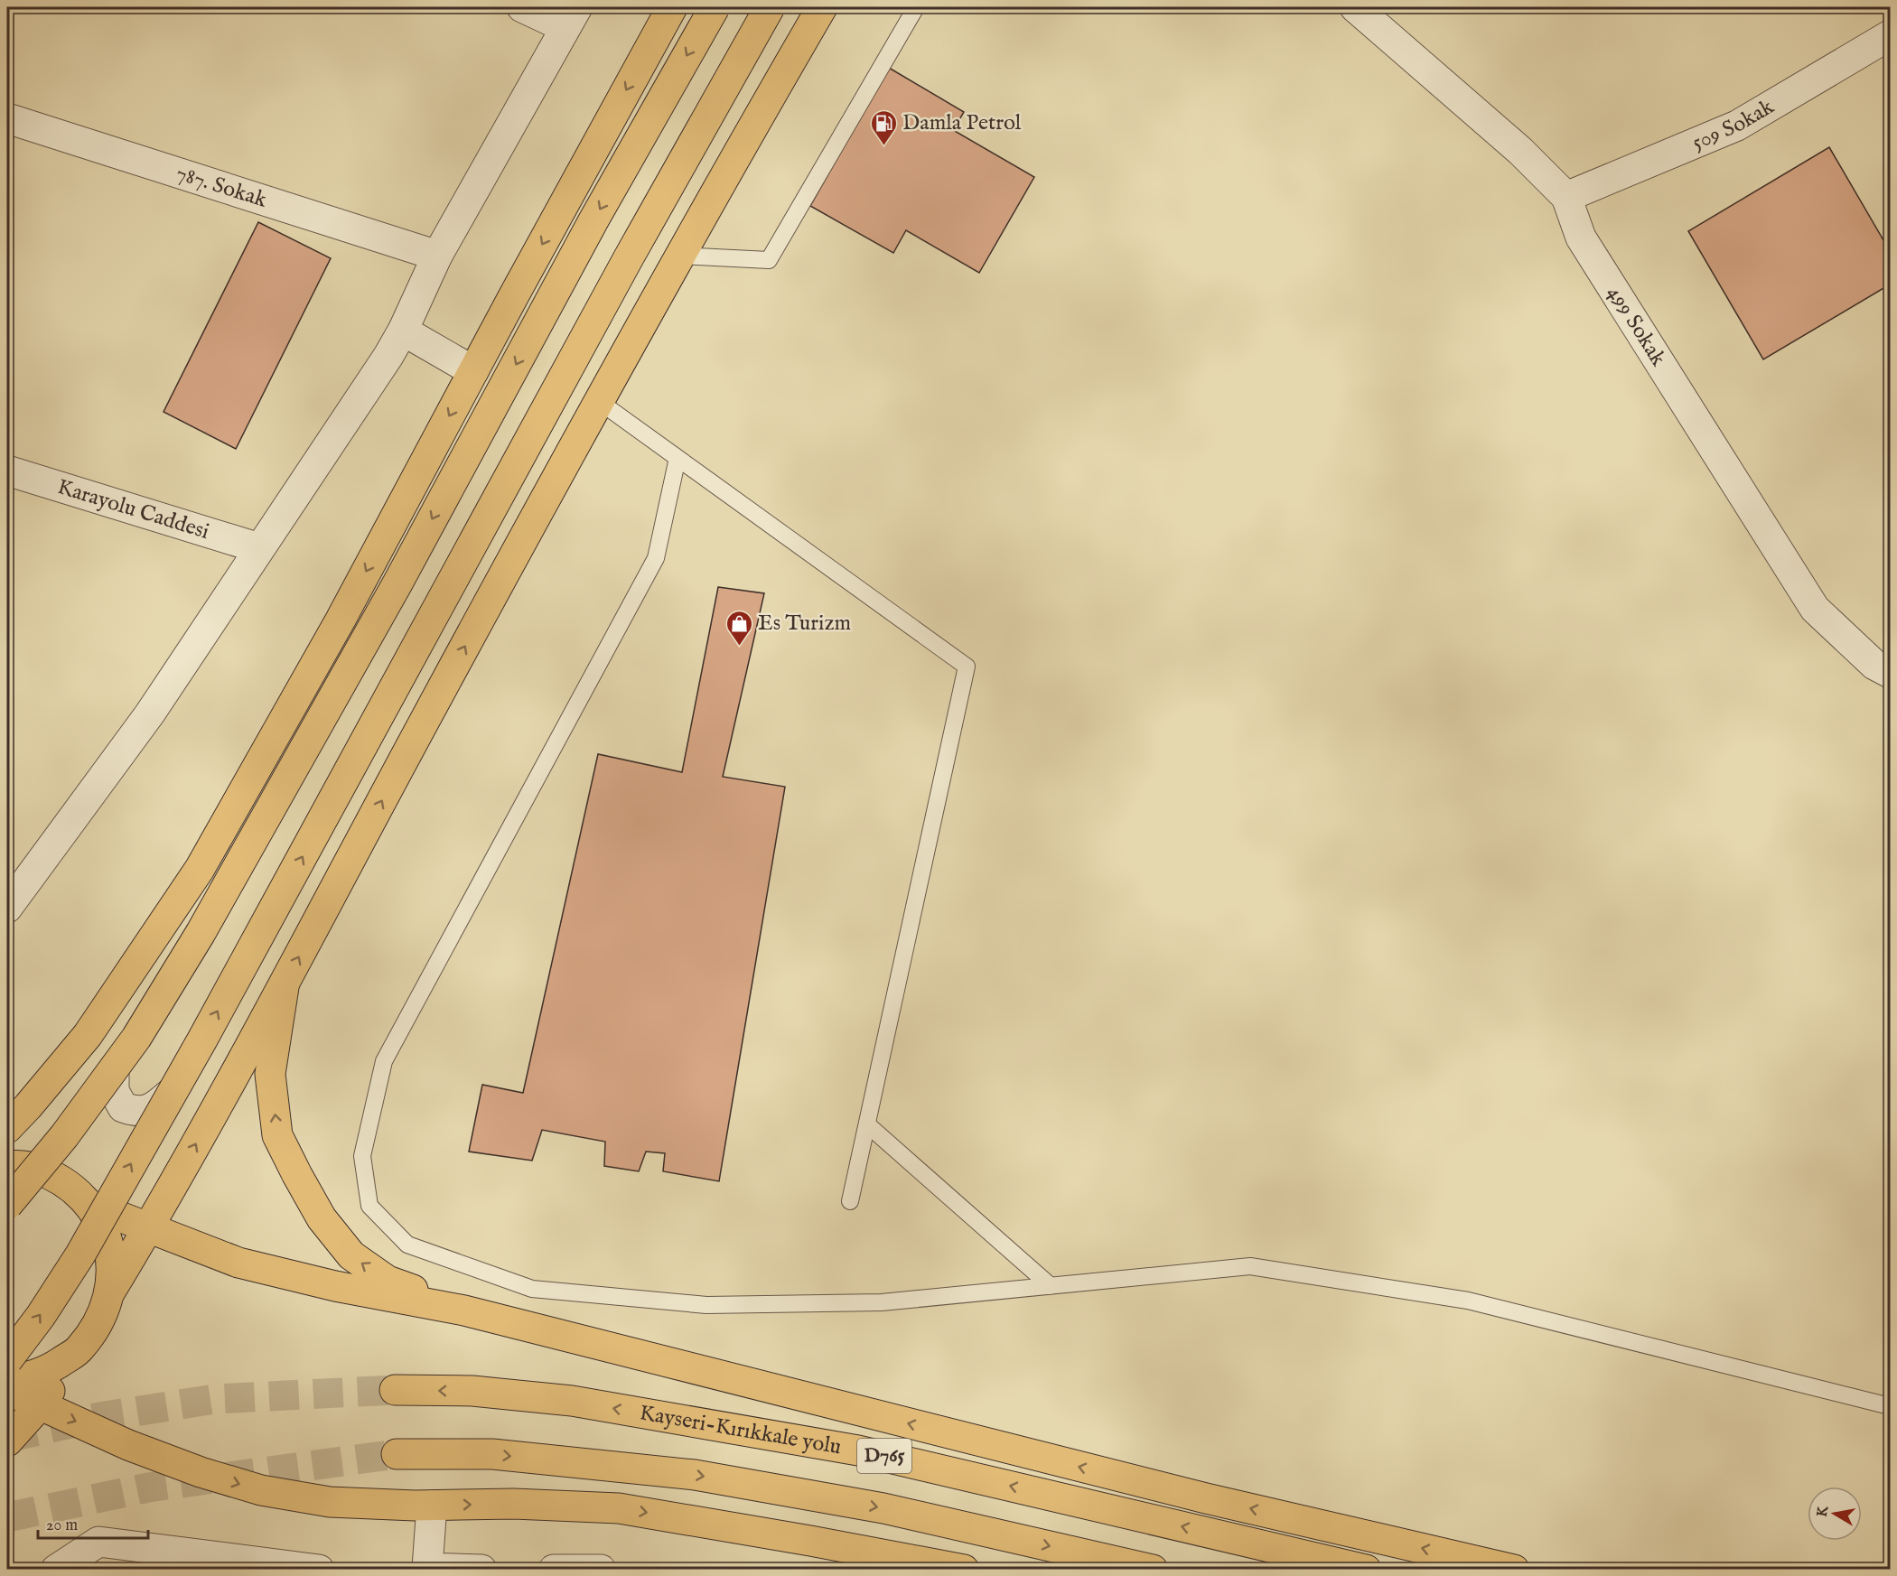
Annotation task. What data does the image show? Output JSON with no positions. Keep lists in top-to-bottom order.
{
  "streets": {
    "main road": ["Kayseri-Kırıkkale yolu", "D765"],
    "street": [
      "509 Sokak",
      "787. Sokak",
      "499 Sokak",
      "Karayolu Caddesi"
    ]
  },
  "crossings": [
    ["509 Sokak", "499 Sokak"]
  ],
  "places": {
    "fuel station": ["Damla Petrol"],
    "shop": ["Es Turizm"]
  },
  "scale_bar": "20 m",
  "north": "left"
}
